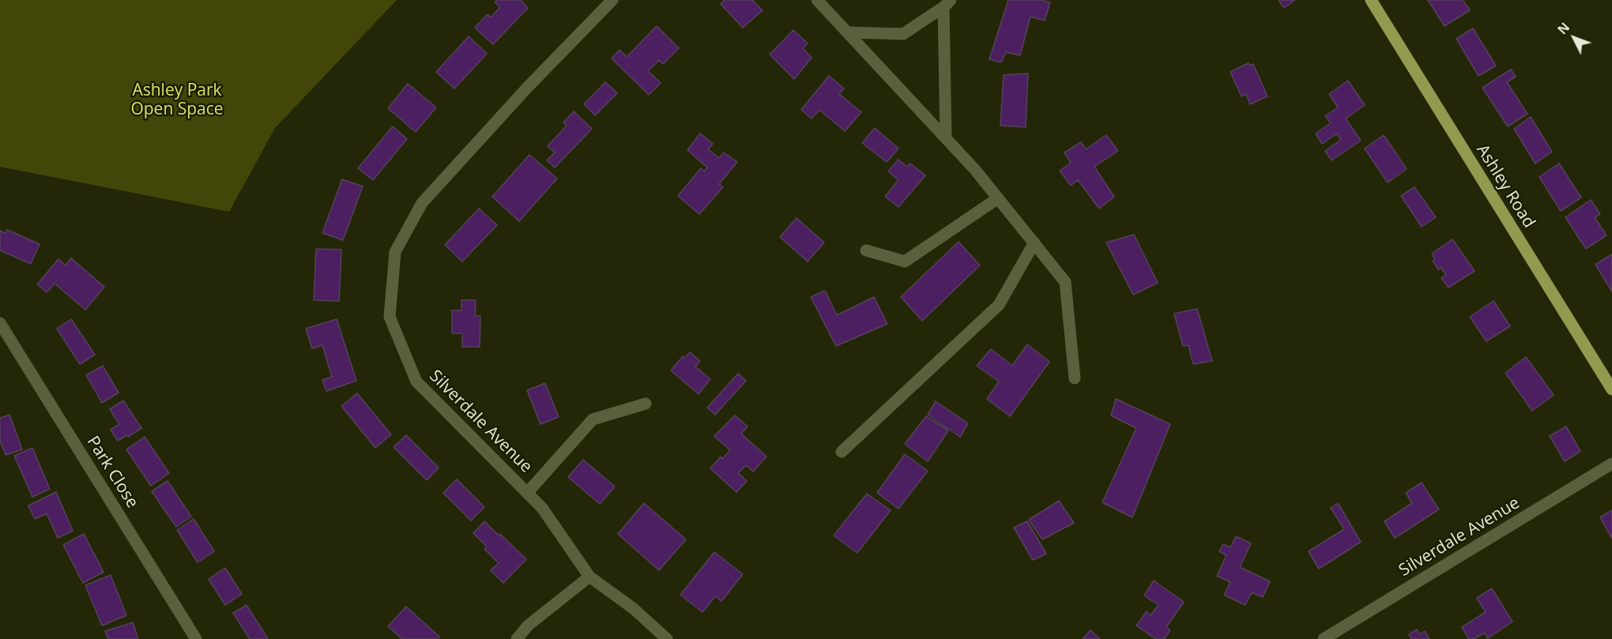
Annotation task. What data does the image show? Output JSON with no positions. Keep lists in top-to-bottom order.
{
  "streets": {
    "main road": ["Ashley Road"],
    "street": ["Silverdale Avenue", "Park Close"]
  },
  "parks": ["Ashley Park Open Space"],
  "north": "top left"
}
